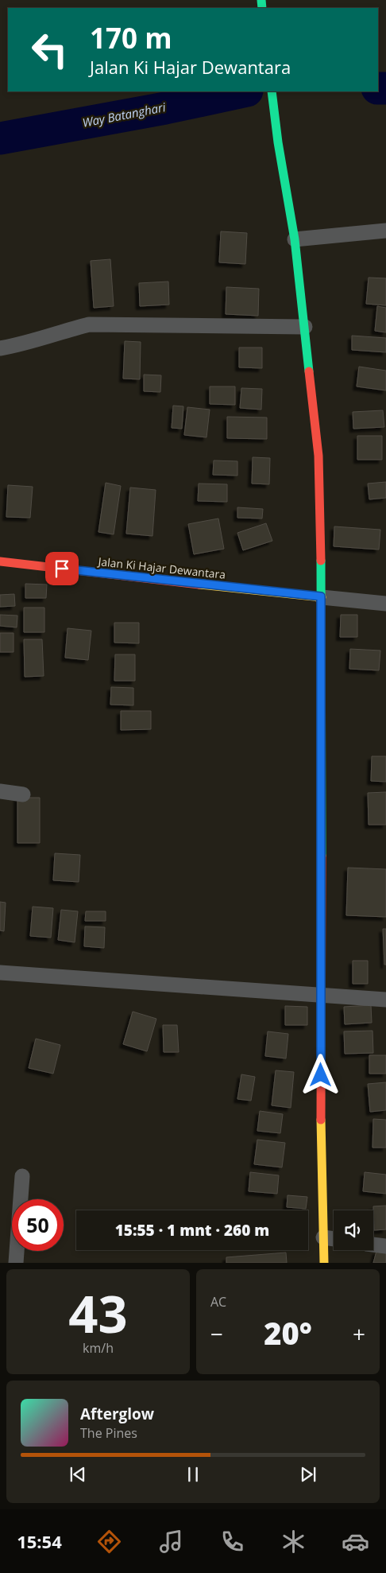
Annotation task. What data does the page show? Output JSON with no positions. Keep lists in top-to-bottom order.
{
  "streets": {
    "main road": ["Jalan Ki Hajar Dewantara"]
  },
  "water": ["Way Batanghari"],
  "page": {
    "turn": ["170 m", "Jalan Ki Hajar Dewantara"],
    "limit": "50",
    "trip": "15:55 · 1 mnt · 260 m",
    "tile": [
      ["43", "km/h"],
      "AC"
    ],
    "heat": ["−", "20°", "+"],
    "song": ["Afterglow", "The Pines"],
    "tabs": "15:54"
  }
}
